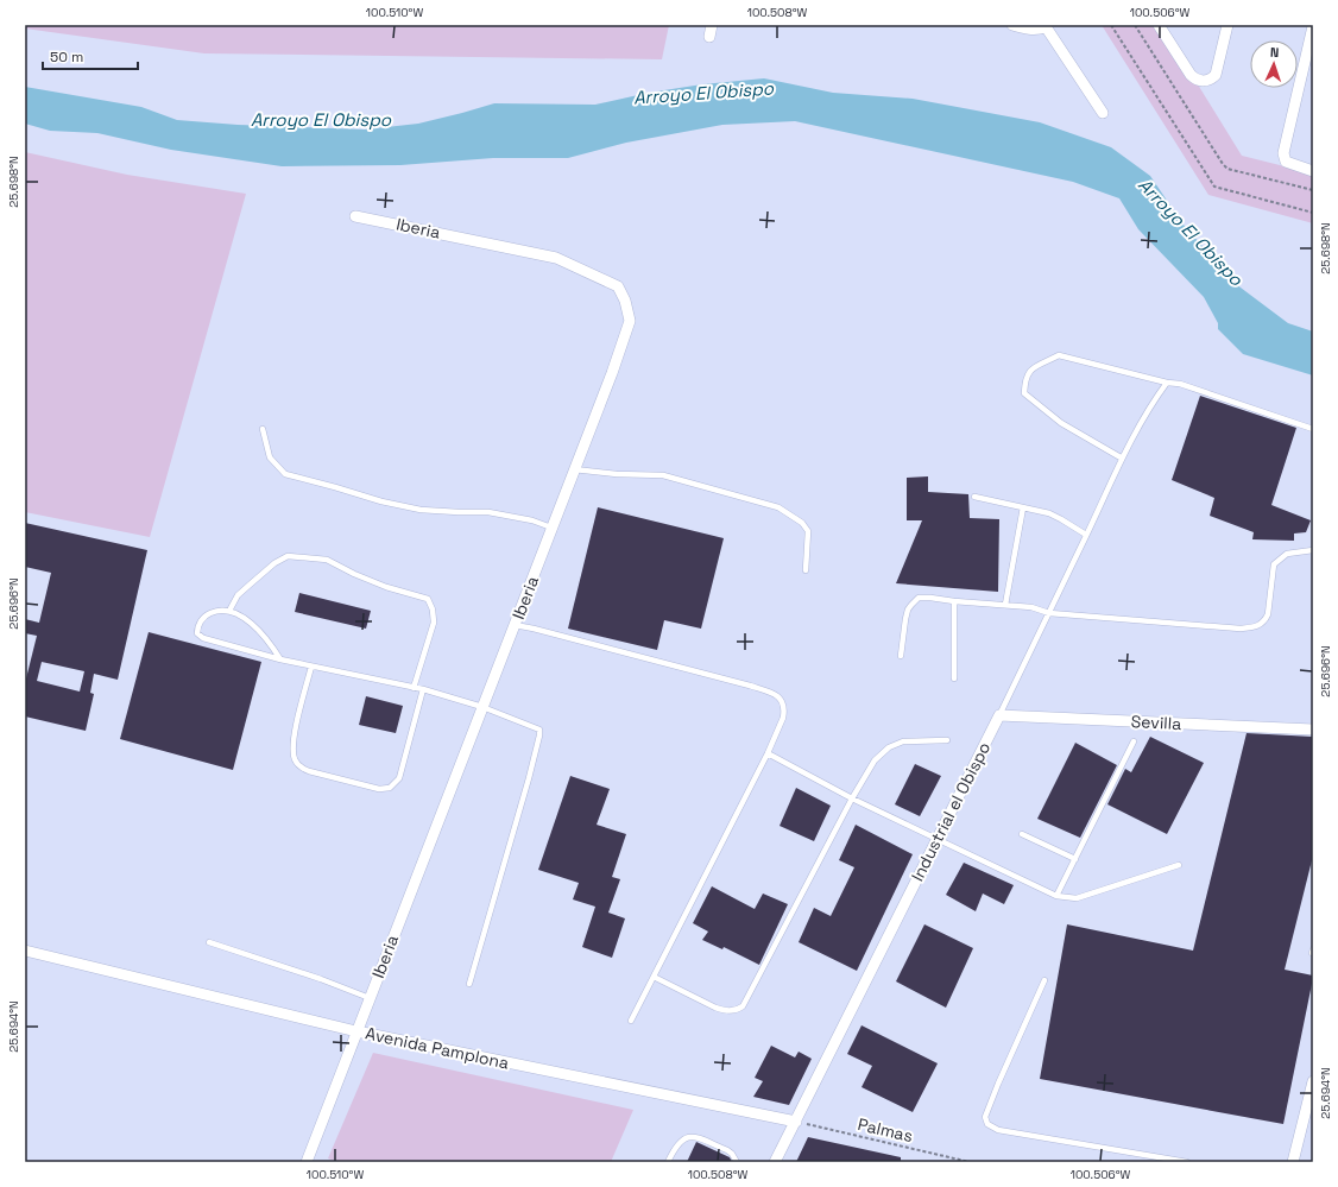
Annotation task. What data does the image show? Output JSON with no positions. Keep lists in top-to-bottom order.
{
  "streets": {
    "street": [
      "Iberia",
      "Sevilla",
      "Industrial el Obispo",
      "Avenida Pamplona"
    ],
    "path": ["Palmas"]
  },
  "crossings": [
    ["Iberia", "Avenida Pamplona"],
    ["Sevilla", "Industrial el Obispo"],
    ["Industrial el Obispo", "Avenida Pamplona"],
    ["Industrial el Obispo", "Palmas"],
    ["Avenida Pamplona", "Palmas"]
  ],
  "water": ["Arroyo El Obispo"],
  "scale_bar": "50 m",
  "north": "top",
  "coordinates": [
    "100.510°W",
    "100.508°W",
    "100.506°W",
    "25.698°N",
    "25.696°N",
    "25.694°N"
  ]
}
